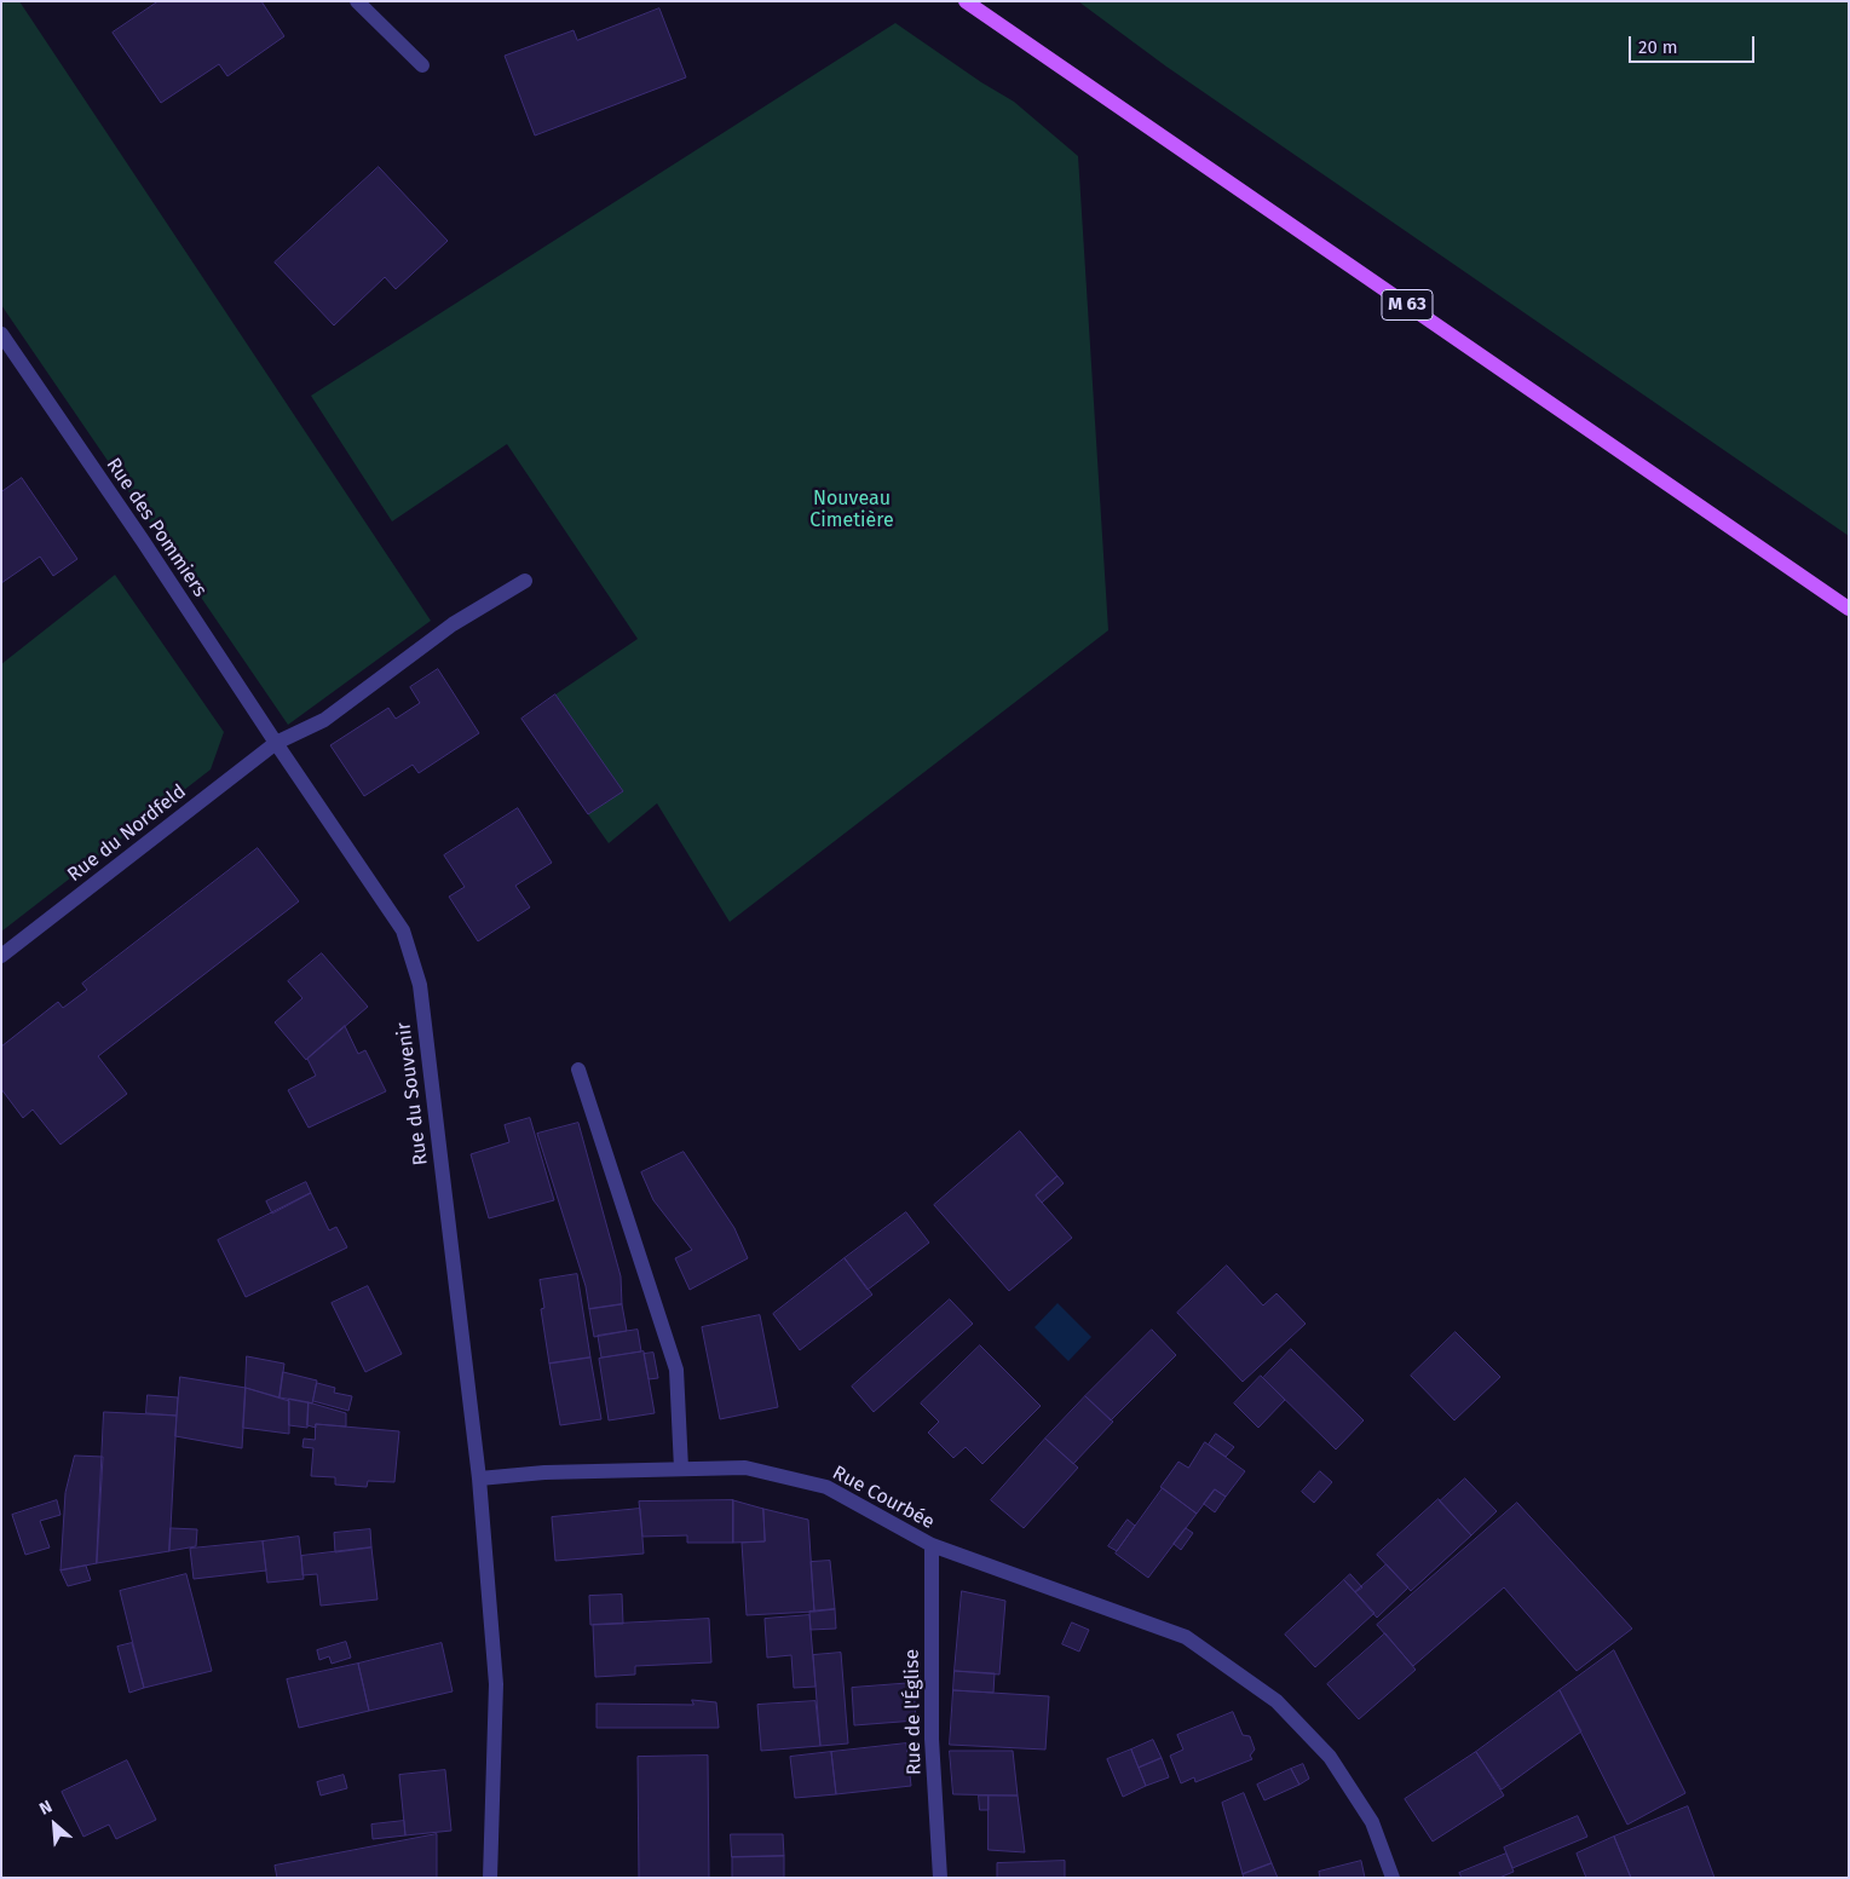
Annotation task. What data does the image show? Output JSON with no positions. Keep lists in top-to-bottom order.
{
  "streets": {
    "main road": ["M 63"],
    "street": [
      "Rue des Pommiers",
      "Rue du Nordfeld",
      "Rue du Souvenir",
      "Rue Courbée",
      "Rue de l'Église"
    ]
  },
  "crossings": [
    ["Rue des Pommiers", "Rue du Nordfeld"],
    ["Rue des Pommiers", "Rue du Souvenir"],
    ["Rue du Nordfeld", "Rue du Souvenir"],
    ["Rue du Souvenir", "Rue Courbée"],
    ["Rue Courbée", "Rue de l'Église"]
  ],
  "parks": ["Nouveau Cimetière"],
  "scale_bar": "20 m",
  "north": "top left"
}
